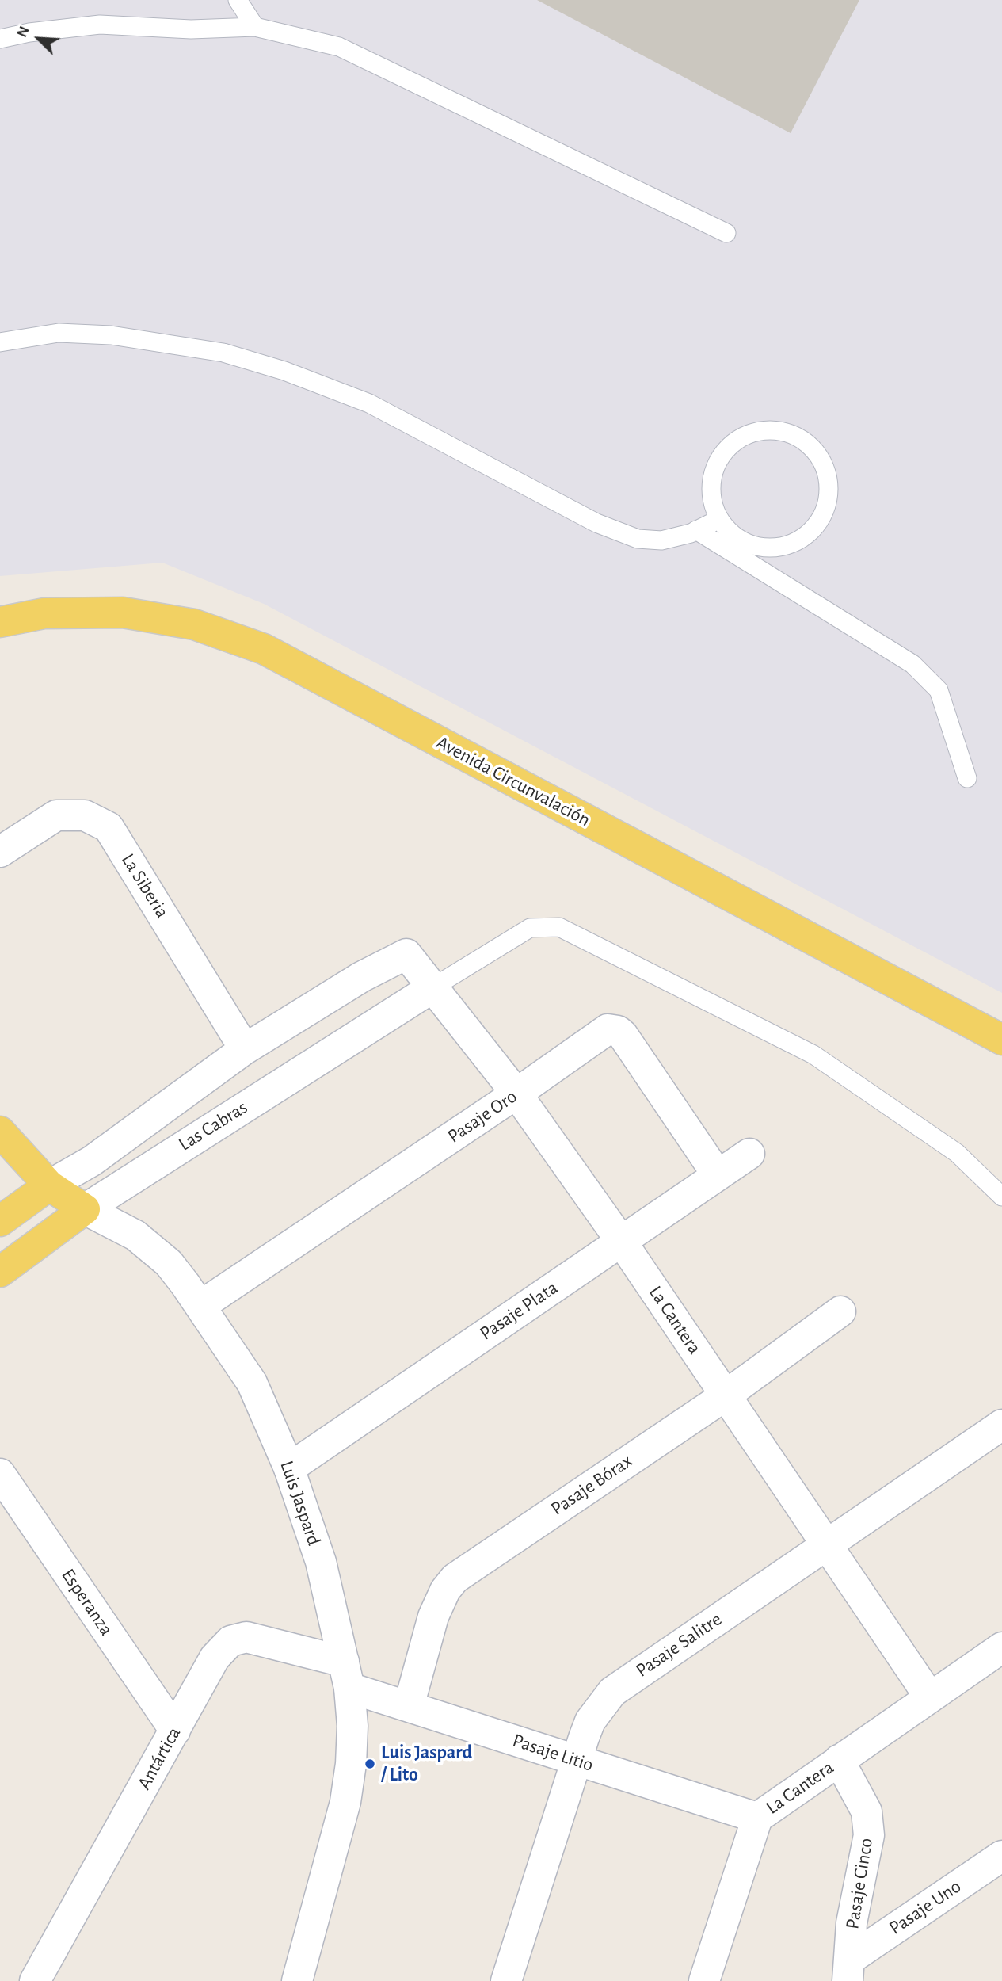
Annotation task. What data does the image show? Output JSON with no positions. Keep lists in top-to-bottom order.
{
  "streets": {
    "main road": ["Avenida Circunvalación", "Las Cabras", "Luis Jaspard"],
    "street": [
      "La Siberia",
      "Pasaje Oro",
      "Pasaje Plata",
      "La Cantera",
      "Pasaje Bórax",
      "Esperanza",
      "Pasaje Salitre",
      "Pasaje Litio",
      "Antártica",
      "Pasaje Cinco",
      "Pasaje Uno"
    ]
  },
  "crossings": [
    ["La Siberia", "La Cantera"],
    ["Pasaje Oro", "Pasaje Plata"],
    ["Pasaje Oro", "La Cantera"],
    ["Pasaje Oro", "Luis Jaspard"],
    ["Las Cabras", "La Cantera"],
    ["Las Cabras", "Luis Jaspard"],
    ["Pasaje Plata", "La Cantera"],
    ["Pasaje Plata", "Luis Jaspard"],
    ["La Cantera", "Pasaje Bórax"],
    ["La Cantera", "Pasaje Salitre"],
    ["La Cantera", "Pasaje Litio"],
    ["La Cantera", "Pasaje Cinco"],
    ["Pasaje Bórax", "Pasaje Litio"],
    ["Luis Jaspard", "Pasaje Litio"],
    ["Luis Jaspard", "Antártica"],
    ["Esperanza", "Antártica"],
    ["Pasaje Salitre", "Pasaje Litio"],
    ["Pasaje Litio", "Antártica"],
    ["Pasaje Cinco", "Pasaje Uno"]
  ],
  "places": ["Luis Jaspard / Lito"],
  "north": "top left"
}
